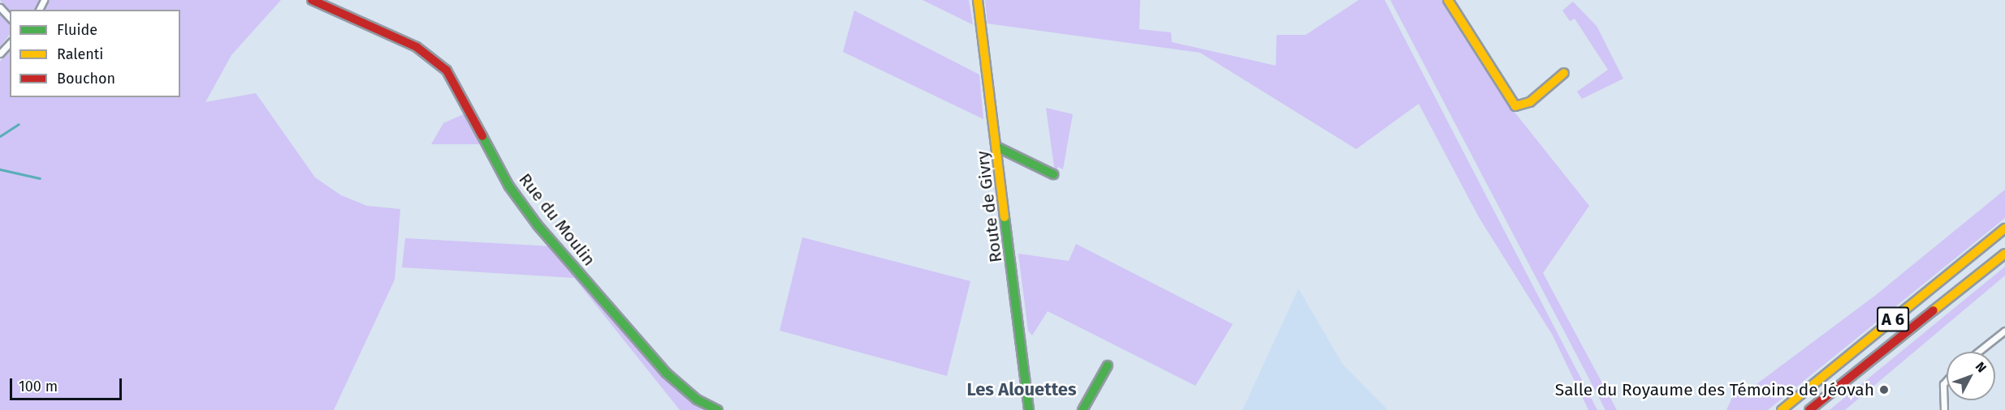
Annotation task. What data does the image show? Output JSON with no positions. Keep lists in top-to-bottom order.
{
  "streets": {
    "main road": ["Route de Givry", "Rue du Moulin", "A 6"]
  },
  "districts": ["Les Alouettes"],
  "places": ["Salle du Royaume des Témoins de Jéovah"],
  "legend": ["Fluide", "Ralenti", "Bouchon"],
  "scale_bar": "100 m",
  "north": "top right"
}
